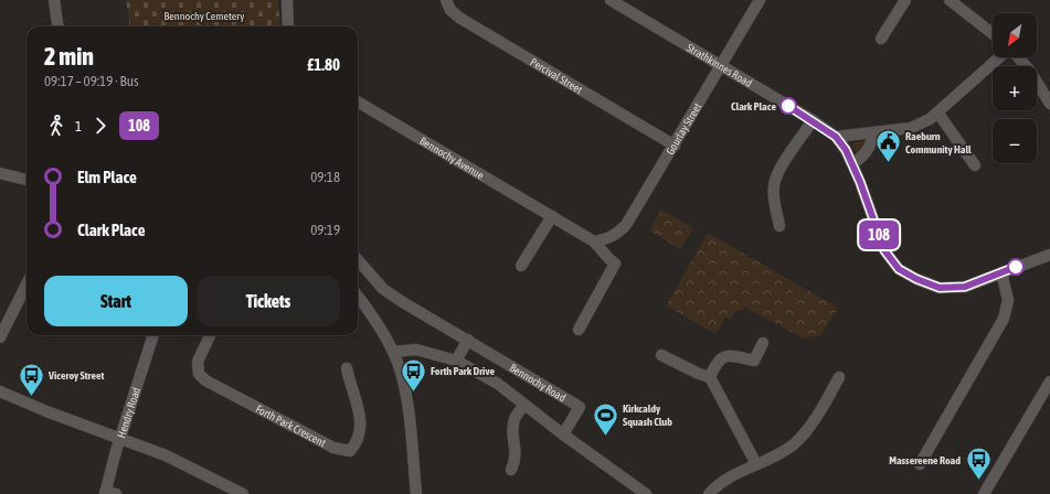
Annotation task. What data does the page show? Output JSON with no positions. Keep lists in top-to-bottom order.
{
  "streets": {
    "street": [
      "Strathkinnes Road",
      "Percival Street",
      "Gourlay Street",
      "Bennochy Avenue",
      "Bennochy Road",
      "Hendry Road",
      "Forth Park Crescent"
    ]
  },
  "crossings": [
    ["Strathkinnes Road", "Gourlay Street"],
    ["Percival Street", "Gourlay Street"],
    ["Gourlay Street", "Bennochy Avenue"]
  ],
  "parks": ["Bennochy Cemetery"],
  "places": {
    "other": ["Clark Place"],
    "public building": ["Raeburn Community Hall"],
    "bus stop": ["Forth Park Drive", "Viceroy Street", "Massereene Road"],
    "sports": ["Kirkcaldy Squash Club"]
  },
  "lines": ["bus line 108"],
  "north": "bottom left",
  "page": {
    "on_map": "108",
    "map_buttons": ["+", "−"],
    "heading": ["2 min", "09:17 – 09:19 · Bus", "£1.80"],
    "legs": ["1", "108"],
    "list": [
      {
        "name": "Elm Place",
        "value": "09:18"
      },
      {
        "name": "Clark Place",
        "value": "09:19"
      }
    ],
    "buttons": ["Start", "Tickets"]
  }
}
